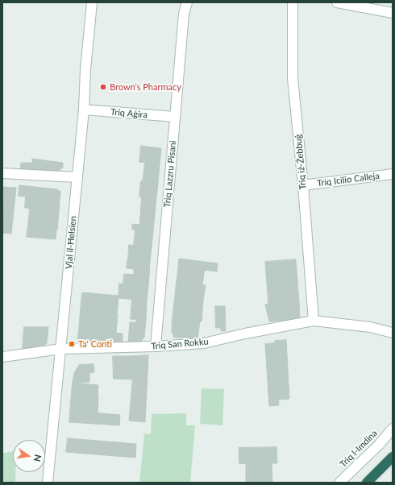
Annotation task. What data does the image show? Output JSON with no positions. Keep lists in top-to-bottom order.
{
  "streets": {
    "street": [
      "Triq Aġira",
      "Triq iż-Żebbuġ",
      "Triq Lazzru Pisani",
      "Triq Icilio Calleja",
      "Vjal il-Ħelsien",
      "Triq San Rokku",
      "Triq l-Imdina"
    ]
  },
  "crossings": [
    ["Triq Aġira", "Triq Lazzru Pisani"],
    ["Triq Aġira", "Vjal il-Ħelsien"],
    ["Triq iż-Żebbuġ", "Triq Icilio Calleja"],
    ["Triq iż-Żebbuġ", "Triq San Rokku"],
    ["Triq Lazzru Pisani", "Triq San Rokku"],
    ["Vjal il-Ħelsien", "Triq San Rokku"]
  ],
  "places": ["Brown’s Pharmacy", "Ta' Conti"],
  "north": "right"
}
